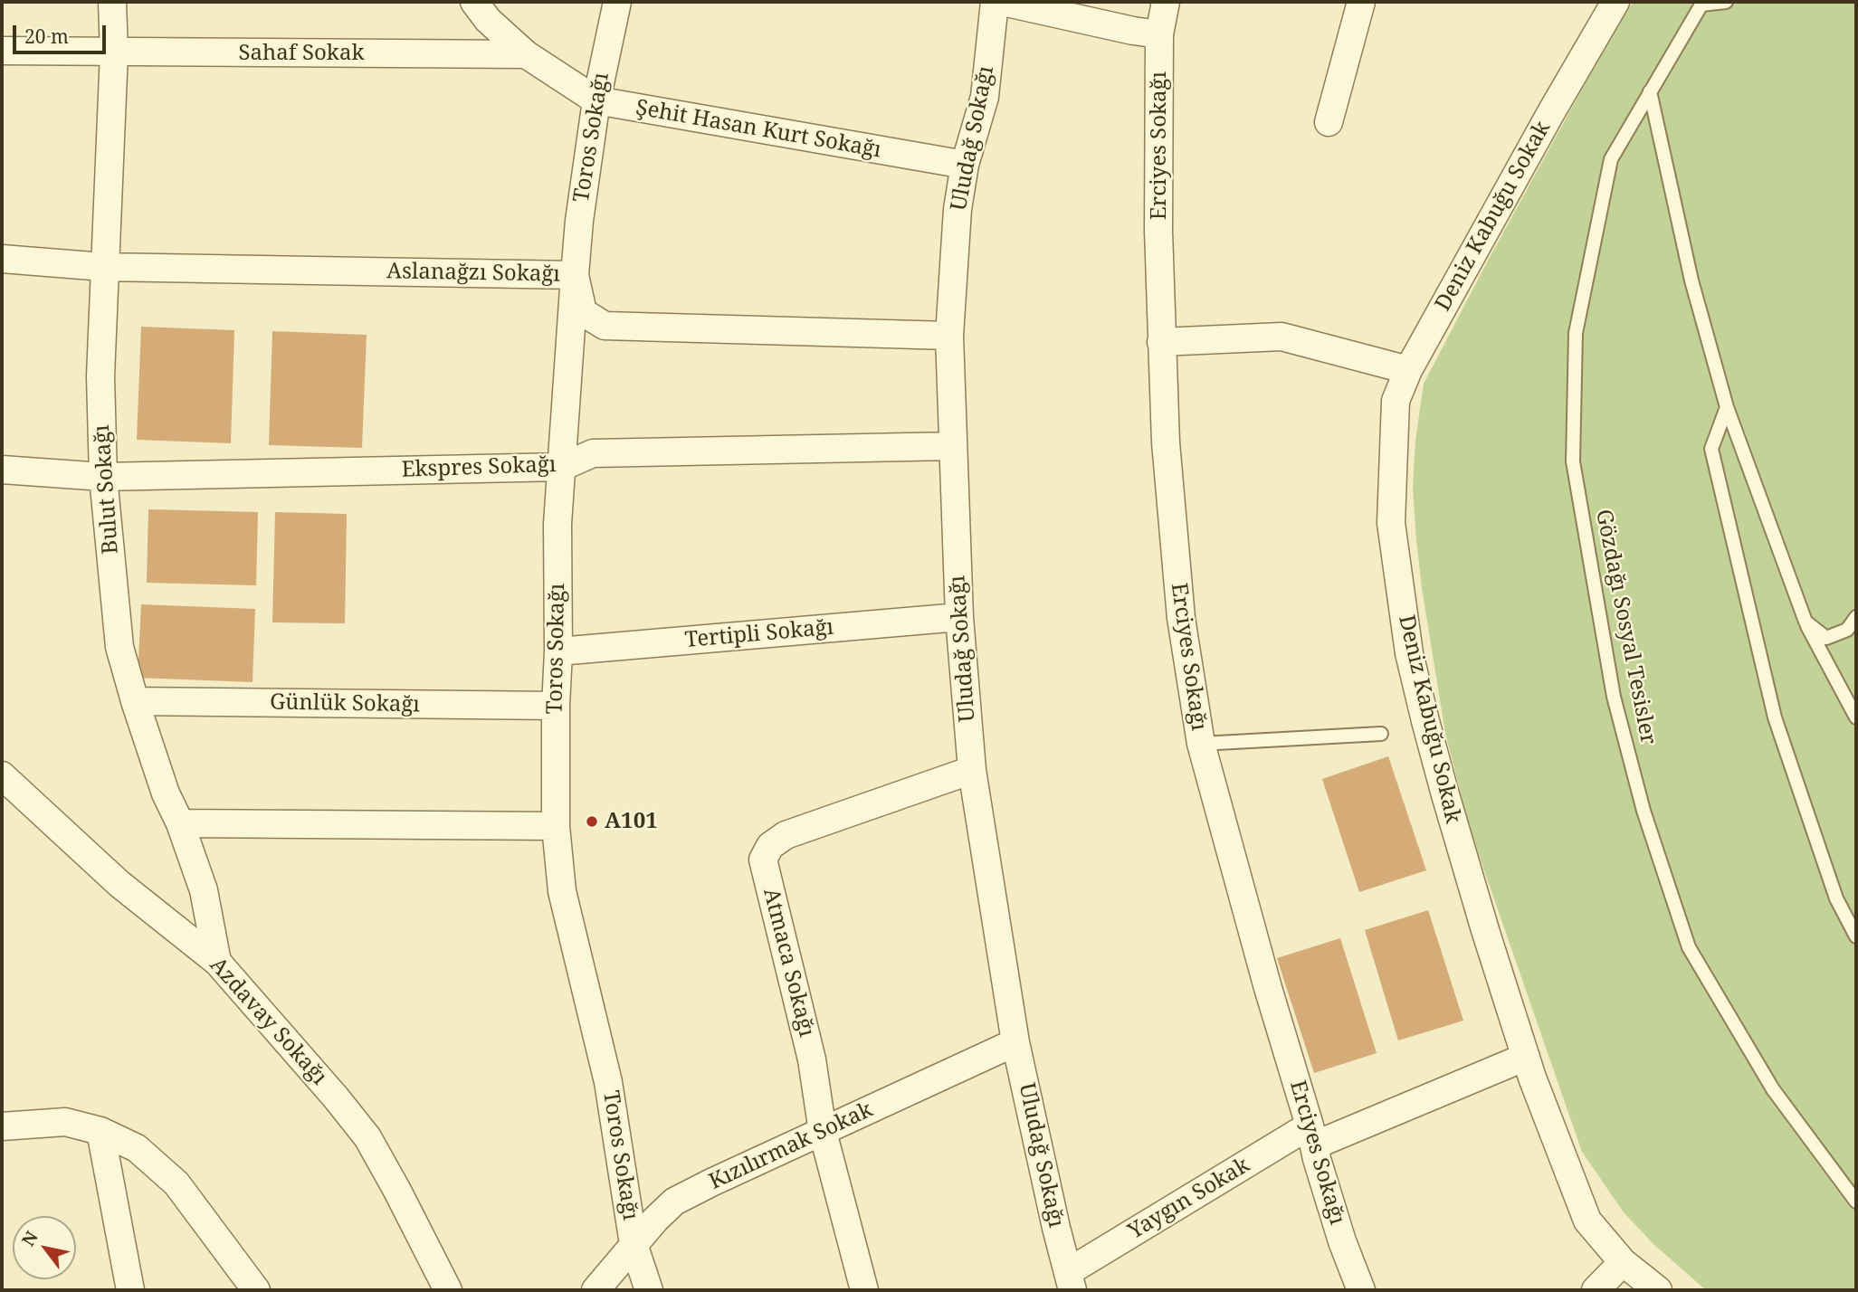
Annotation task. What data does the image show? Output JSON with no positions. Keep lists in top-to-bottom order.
{
  "streets": {
    "street": [
      "Sahaf Sokak",
      "Şehit Hasan Kurt Sokağı",
      "Toros Sokağı",
      "Uludağ Sokağı",
      "Erciyes Sokağı",
      "Deniz Kabuğu Sokak",
      "Aslanağzı Sokağı",
      "Ekspres Sokağı",
      "Bulut Sokağı",
      "Tertipli Sokağı",
      "Günlük Sokağı",
      "Atmaca Sokağı",
      "Azdavay Sokağı",
      "Kızılırmak Sokak",
      "Yaygın Sokak"
    ],
    "lane": ["Gözdağı Sosyal Tesisler"]
  },
  "crossings": [
    ["Sahaf Sokak", "Şehit Hasan Kurt Sokağı"],
    ["Sahaf Sokak", "Bulut Sokağı"],
    ["Şehit Hasan Kurt Sokağı", "Toros Sokağı"],
    ["Şehit Hasan Kurt Sokağı", "Uludağ Sokağı"],
    ["Toros Sokağı", "Aslanağzı Sokağı"],
    ["Toros Sokağı", "Ekspres Sokağı"],
    ["Toros Sokağı", "Tertipli Sokağı"],
    ["Toros Sokağı", "Günlük Sokağı"],
    ["Toros Sokağı", "Kızılırmak Sokak"],
    ["Uludağ Sokağı", "Aslanağzı Sokağı"],
    ["Uludağ Sokağı", "Ekspres Sokağı"],
    ["Uludağ Sokağı", "Tertipli Sokağı"],
    ["Uludağ Sokağı", "Atmaca Sokağı"],
    ["Uludağ Sokağı", "Kızılırmak Sokak"],
    ["Uludağ Sokağı", "Yaygın Sokak"],
    ["Erciyes Sokağı", "Yaygın Sokak"],
    ["Deniz Kabuğu Sokak", "Yaygın Sokak"],
    ["Aslanağzı Sokağı", "Bulut Sokağı"],
    ["Ekspres Sokağı", "Bulut Sokağı"],
    ["Bulut Sokağı", "Günlük Sokağı"],
    ["Bulut Sokağı", "Azdavay Sokağı"],
    ["Atmaca Sokağı", "Kızılırmak Sokak"]
  ],
  "places": ["A101"],
  "scale_bar": "20 m",
  "north": "top left"
}
